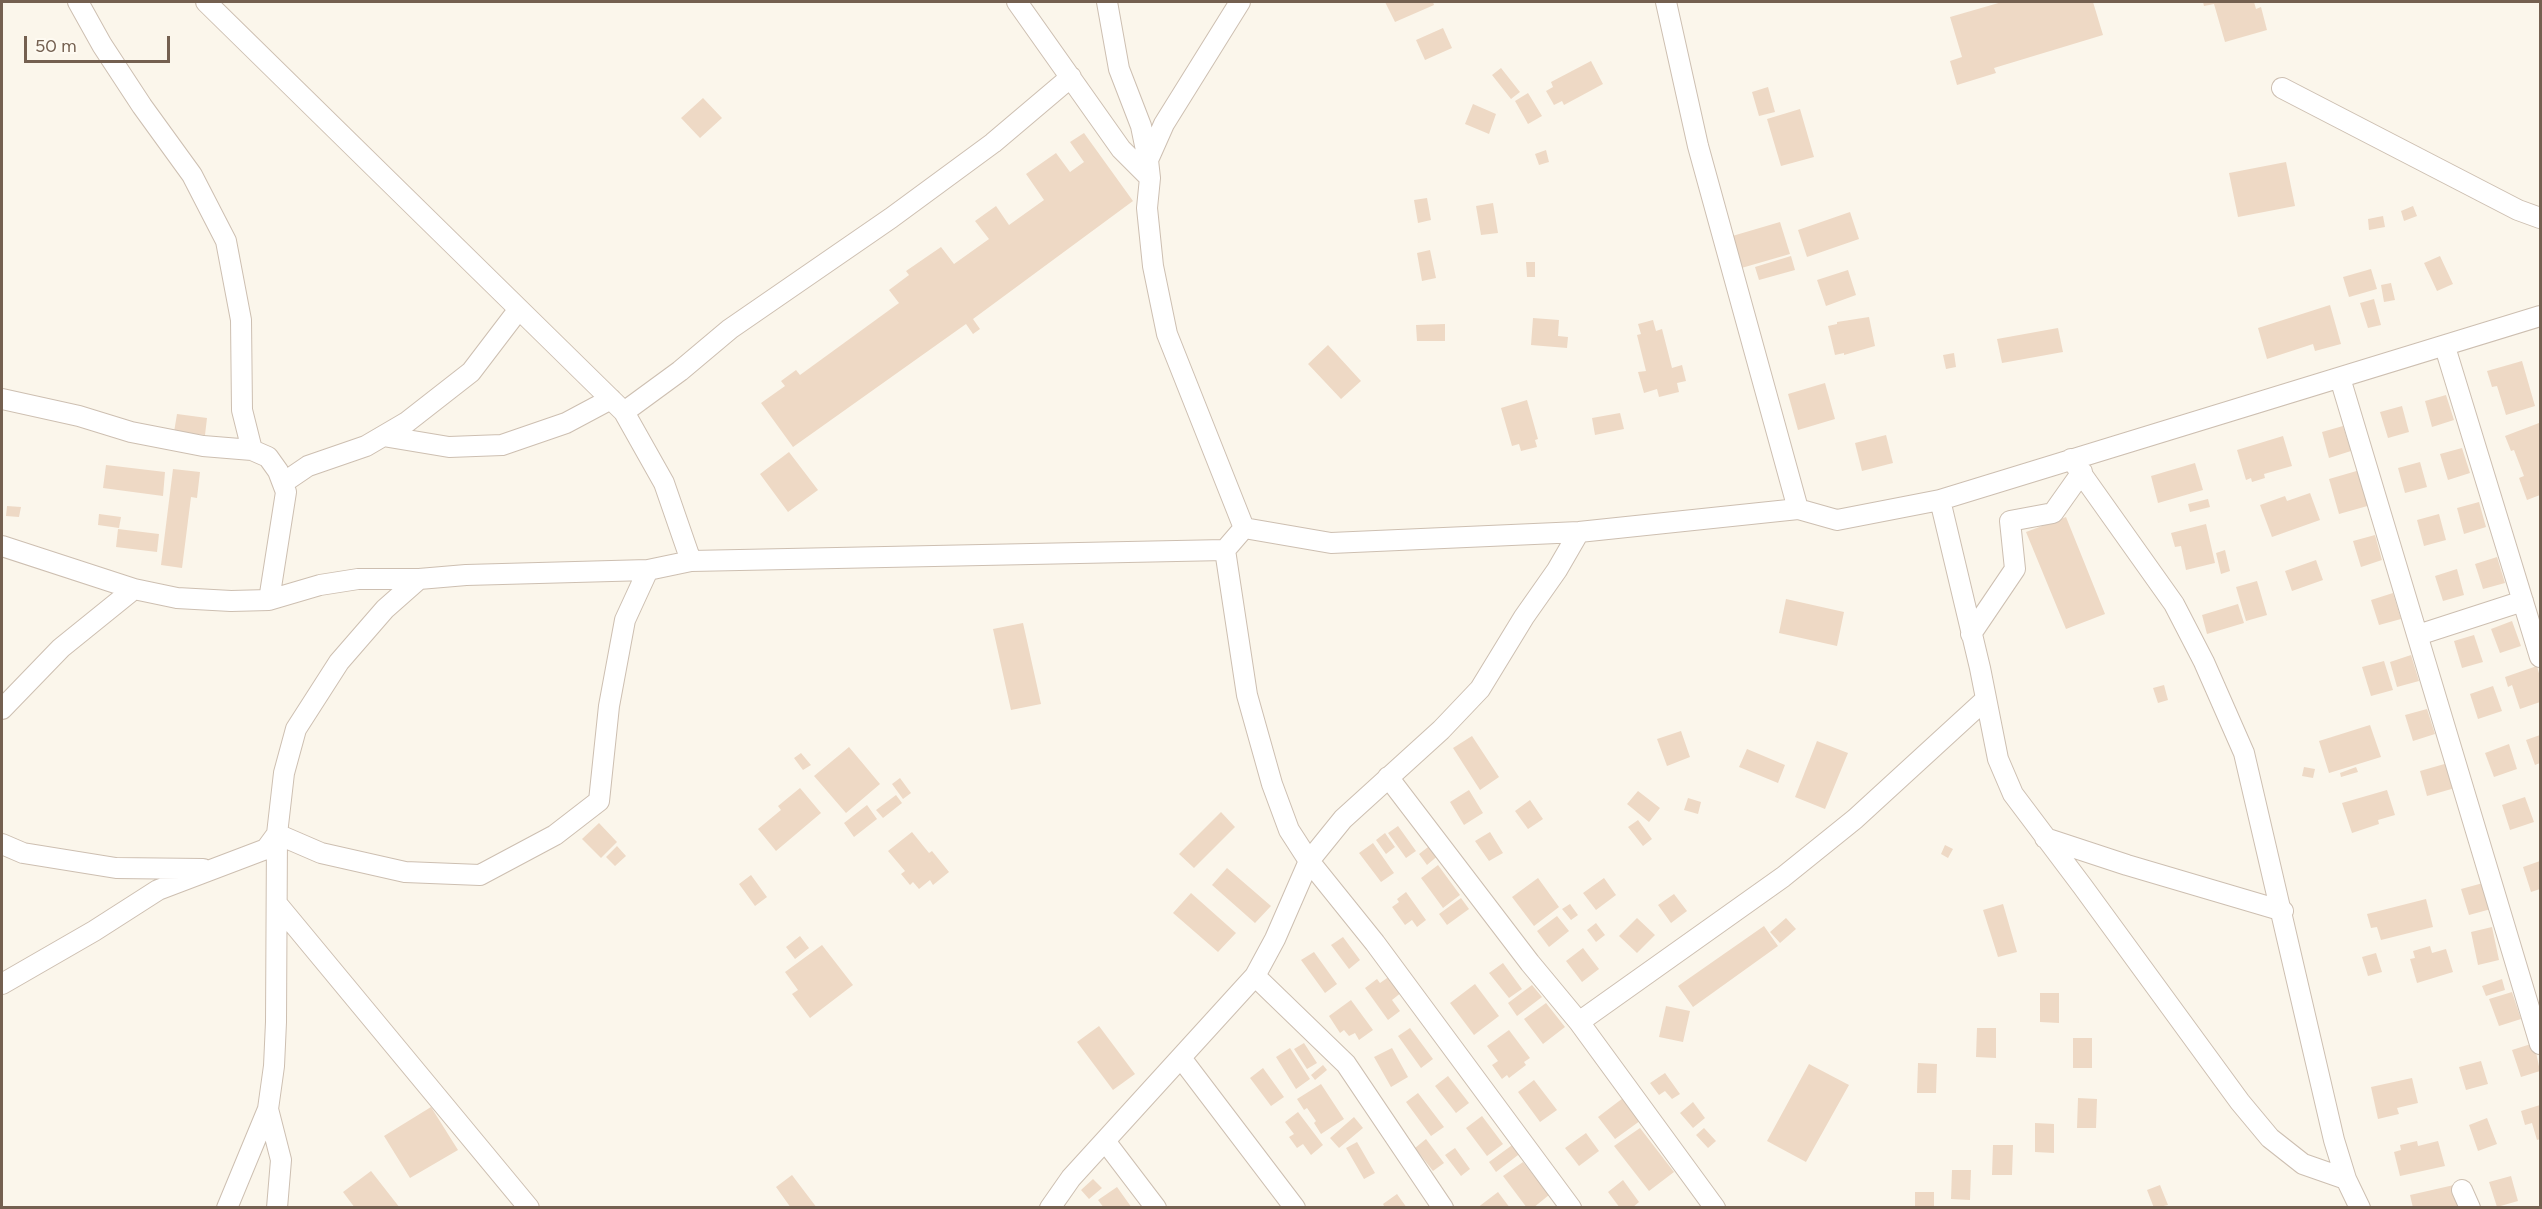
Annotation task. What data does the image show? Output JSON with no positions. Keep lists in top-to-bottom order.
{
  "scale_bar": "50 m"
}
